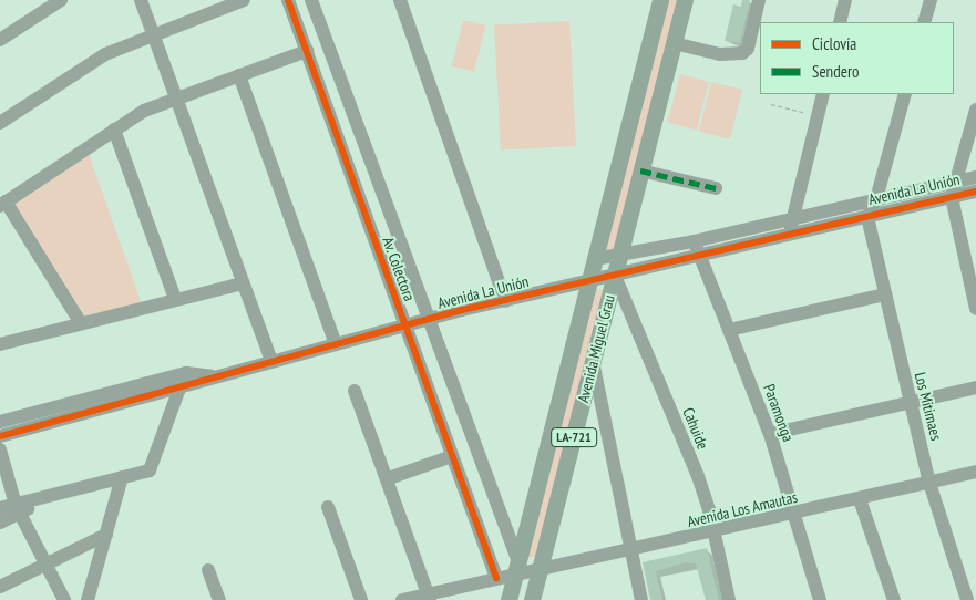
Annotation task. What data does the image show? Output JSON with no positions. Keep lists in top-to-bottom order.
{
  "streets": {
    "main road": ["Avenida Miguel Grau", "LA-721"],
    "street": [
      "Avenida La Unión",
      "Av. Colectora",
      "Los Mitimaes",
      "Paramonga",
      "Cahuide",
      "Avenida Los Amautas"
    ]
  },
  "crossings": [
    ["Avenida La Unión", "Av. Colectora"],
    ["Avenida La Unión", "Avenida Miguel Grau"],
    ["Avenida La Unión", "Los Mitimaes"],
    ["Avenida La Unión", "Paramonga"],
    ["Avenida La Unión", "Cahuide"],
    ["Av. Colectora", "Avenida Miguel Grau"],
    ["Av. Colectora", "Avenida Los Amautas"],
    ["Avenida Miguel Grau", "Cahuide"],
    ["Avenida Miguel Grau", "Avenida Los Amautas"],
    ["Los Mitimaes", "Avenida Los Amautas"],
    ["Paramonga", "Avenida Los Amautas"],
    ["Cahuide", "Avenida Los Amautas"]
  ],
  "legend": ["Ciclovía", "Sendero"]
}
